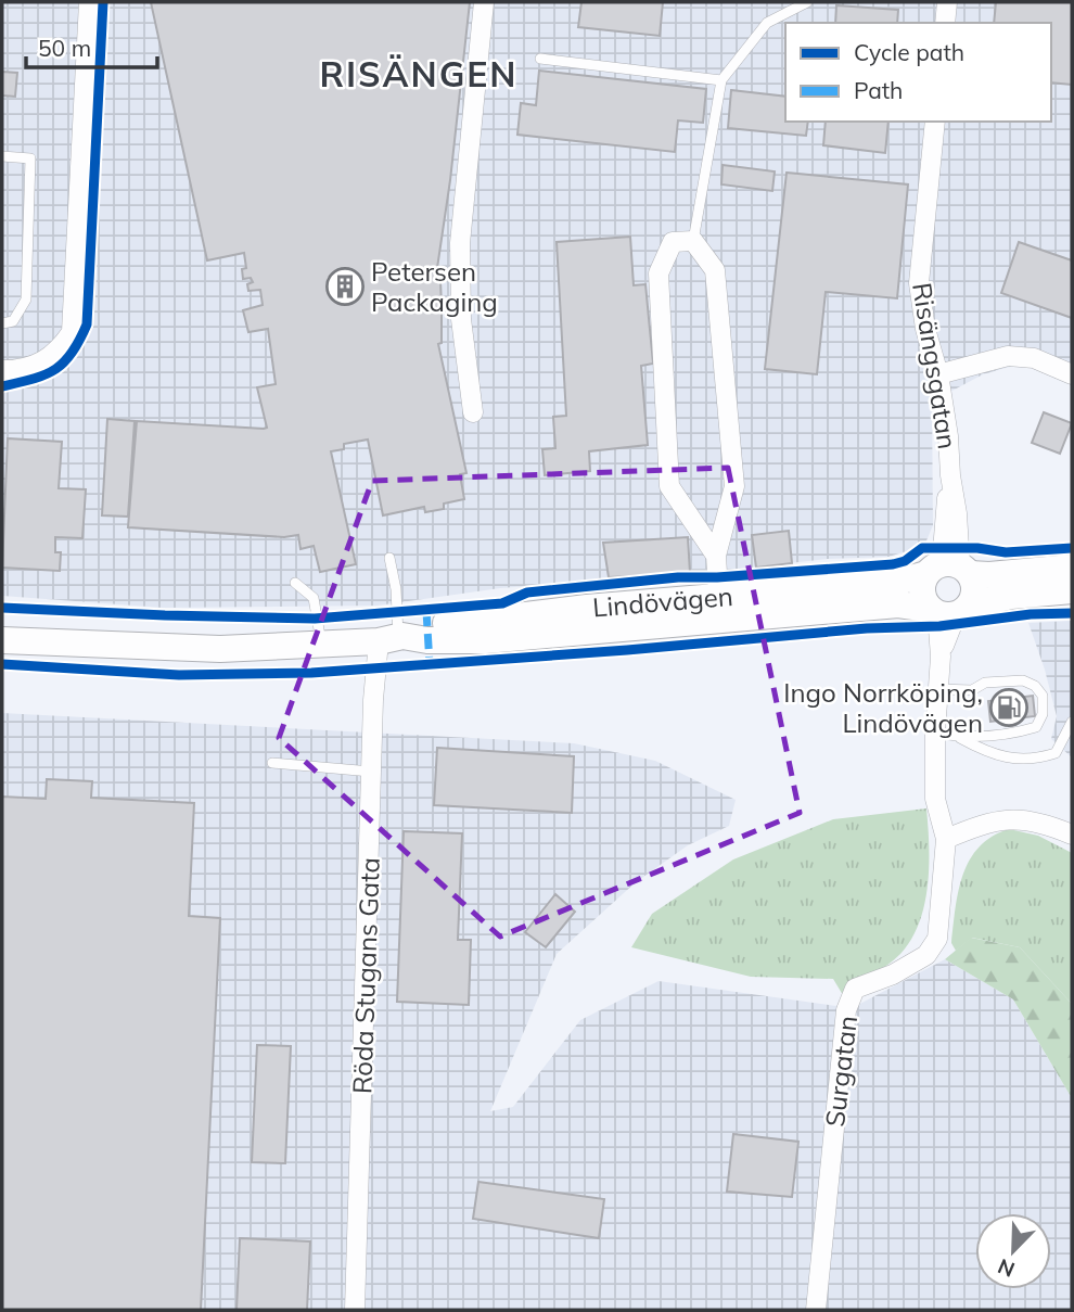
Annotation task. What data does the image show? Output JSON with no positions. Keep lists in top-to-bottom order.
{
  "streets": {
    "main road": ["Lindövägen"],
    "street": ["Risängsgatan", "Röda Stugans Gata", "Surgatan"]
  },
  "crossings": [
    ["Risängsgatan", "Lindövägen"],
    ["Lindövägen", "Röda Stugans Gata"],
    ["Lindövägen", "Surgatan"]
  ],
  "districts": ["RISÄNGEN"],
  "places": {
    "building": ["Petersen Packaging"],
    "fuel station": ["Ingo Norrköping, Lindövägen"]
  },
  "legend": ["Cycle path", "Path"],
  "scale_bar": "50 m",
  "north": "bottom left"
}
